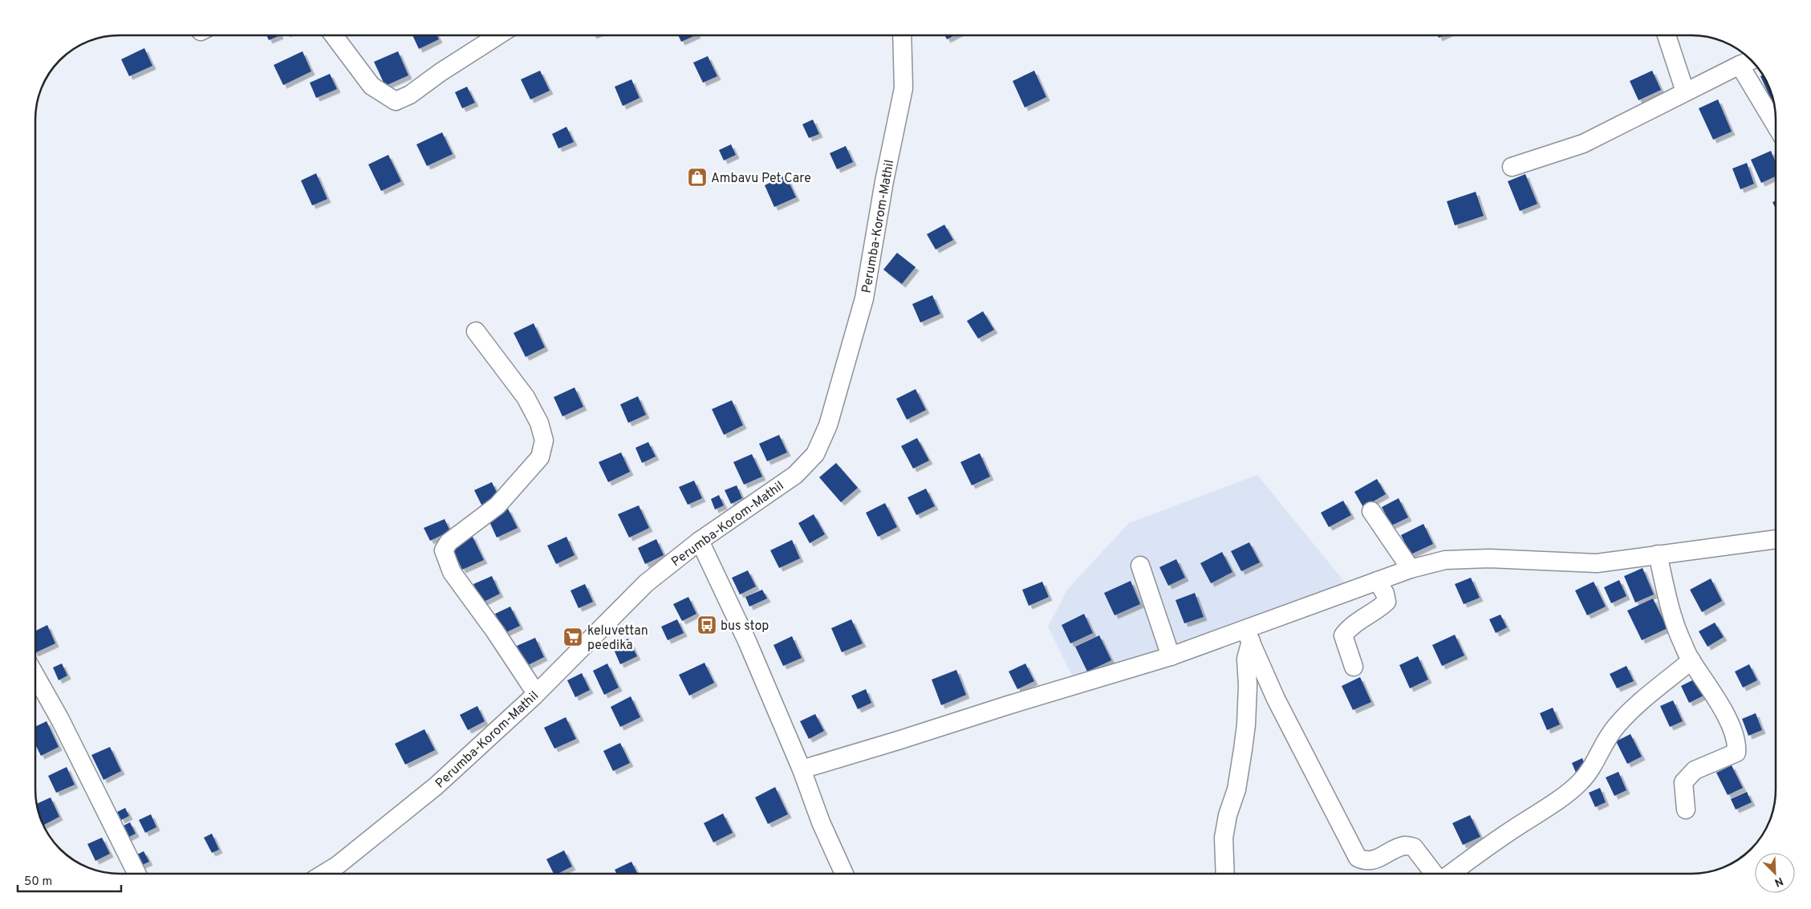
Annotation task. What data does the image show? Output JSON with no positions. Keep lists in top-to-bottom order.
{
  "streets": {
    "street": ["Perumba-Korom-Mathil"]
  },
  "places": {
    "shop": ["Ambavu Pet Care"],
    "bus stop": ["bus stop"],
    "supermarket": ["keluvettan peedika"]
  },
  "scale_bar": "50 m",
  "north": "bottom right"
}
